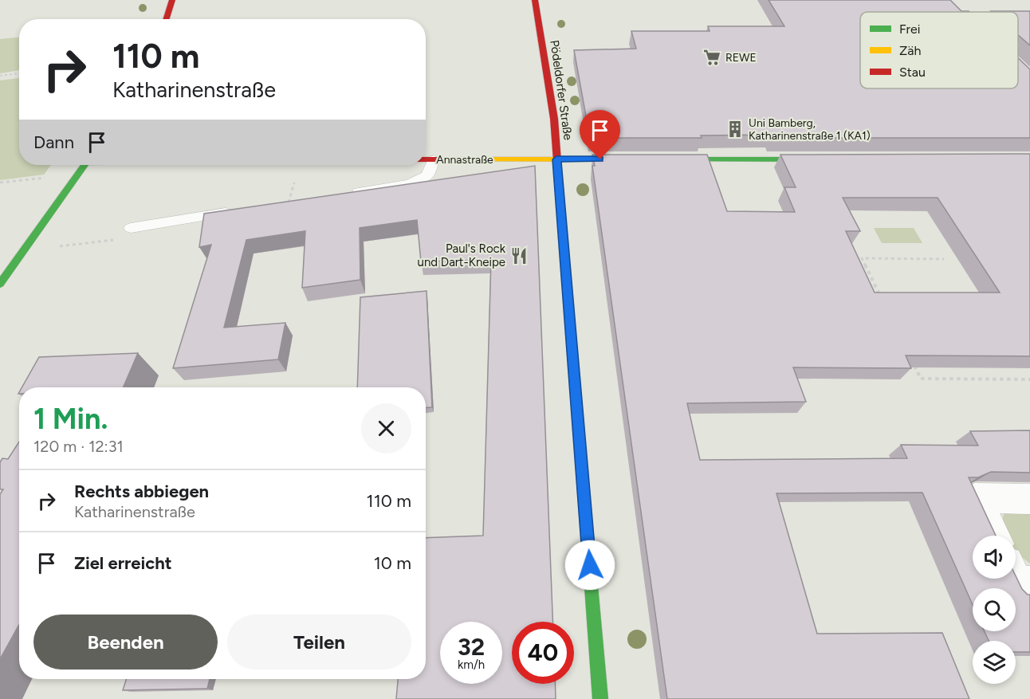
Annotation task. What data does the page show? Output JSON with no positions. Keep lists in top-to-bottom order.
{
  "streets": {
    "street": ["Pödeldorfer Straße", "Annastraße"]
  },
  "crossings": [
    ["Pödeldorfer Straße", "Annastraße"]
  ],
  "places": {
    "supermarket": ["REWE"],
    "building": ["Uni Bamberg, Katharinenstraße 1 (KA1)"],
    "restaurant": ["Paul's Rock und Dart-Kneipe"]
  },
  "legend": ["Frei", "Zäh", "Stau"],
  "page": {
    "turn": ["110 m", "Katharinenstraße"],
    "then": "Dann",
    "heading": ["1 Min.", "120 m · 12:31"],
    "list": [
      {
        "name": "Rechts abbiegen",
        "note": "Katharinenstraße",
        "value": "110 m"
      },
      {
        "name": "Ziel erreicht",
        "value": "10 m"
      }
    ],
    "buttons": ["Beenden", "Teilen"],
    "speed": "32 km/h",
    "limit": "40"
  }
}
